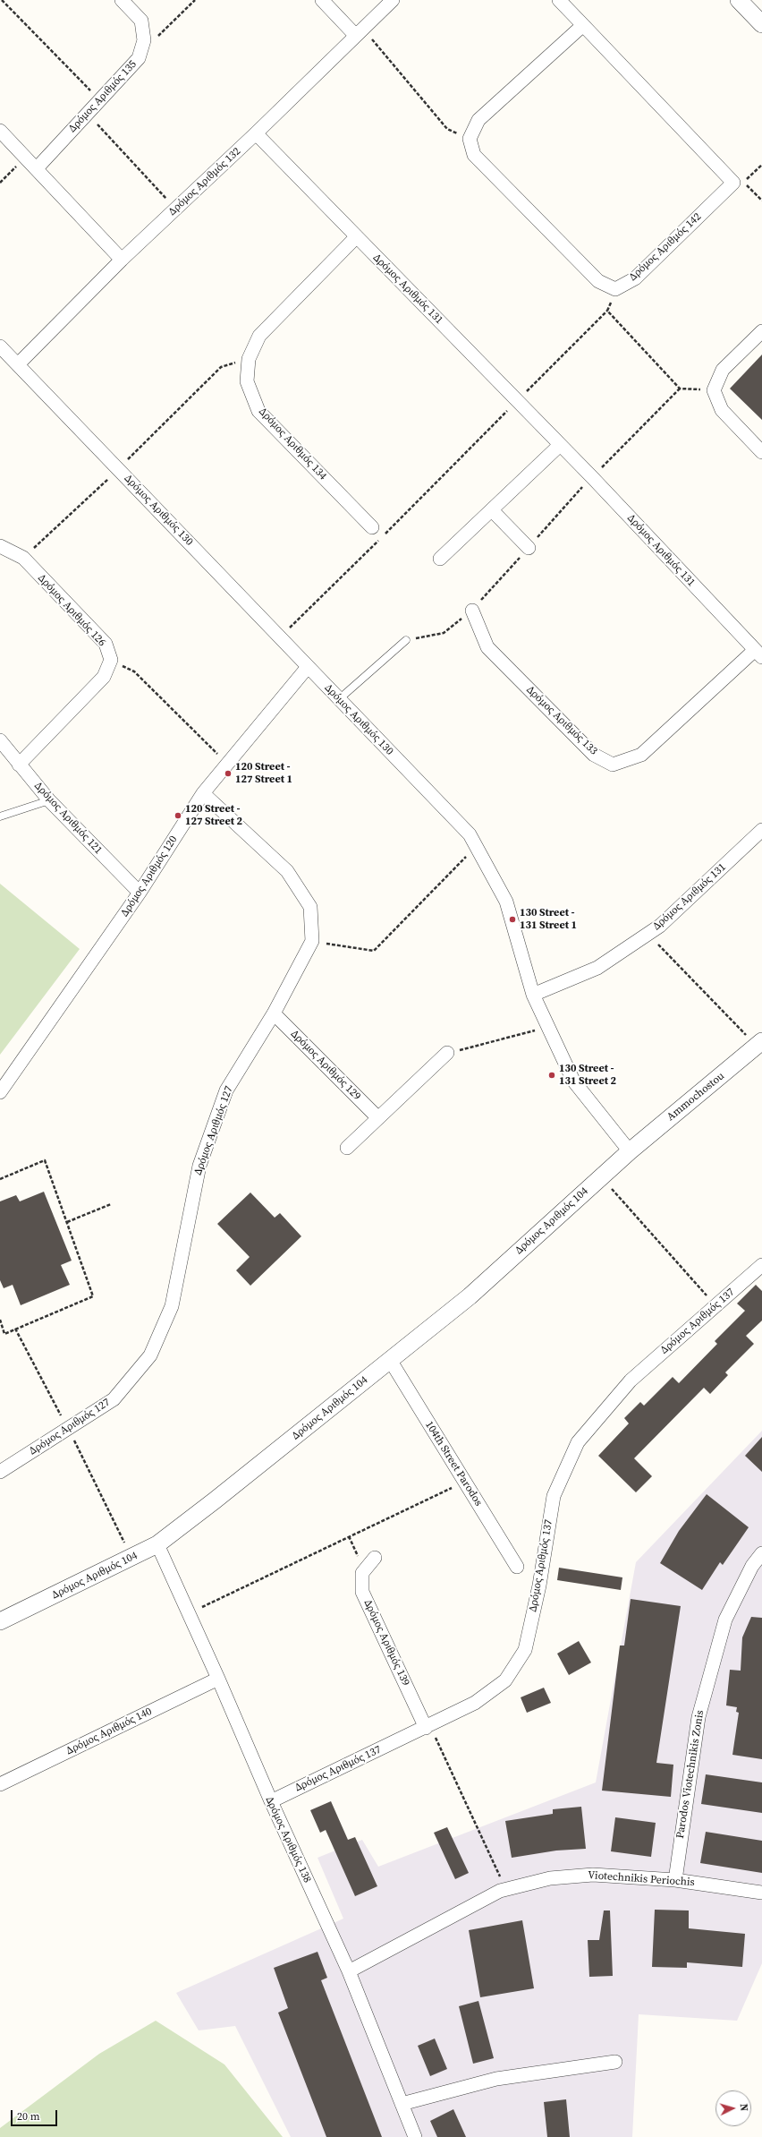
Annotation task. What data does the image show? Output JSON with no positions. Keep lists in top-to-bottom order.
{
  "streets": {
    "street": [
      "Δρόμος Αριθμός 135",
      "Δρόμος Αριθμός 132",
      "Δρόμος Αριθμός 142",
      "Δρόμος Αριθμός 131",
      "Δρόμος Αριθμός 134",
      "Δρόμος Αριθμός 130",
      "Δρόμος Αριθμός 126",
      "Δρόμος Αριθμός 133",
      "Δρόμος Αριθμός 121",
      "Δρόμος Αριθμός 120",
      "Δρόμος Αριθμός 129",
      "Ammochostou",
      "Δρόμος Αριθμός 127",
      "Δρόμος Αριθμός 104",
      "Δρόμος Αριθμός 137",
      "104th Street Parodos",
      "Δρόμος Αριθμός 139",
      "Δρόμος Αριθμός 140",
      "Parodos Viotechnikis Zonis",
      "Δρόμος Αριθμός 138",
      "Viotechnikis Periochis"
    ]
  },
  "crossings": [
    ["Δρόμος Αριθμός 132", "Δρόμος Αριθμός 131"],
    ["Δρόμος Αριθμός 132", "Δρόμος Αριθμός 130"],
    ["Δρόμος Αριθμός 131", "Δρόμος Αριθμός 134"],
    ["Δρόμος Αριθμός 131", "Δρόμος Αριθμός 130"],
    ["Δρόμος Αριθμός 131", "Δρόμος Αριθμός 133"],
    ["Δρόμος Αριθμός 130", "Δρόμος Αριθμός 120"],
    ["Δρόμος Αριθμός 130", "Ammochostou"],
    ["Δρόμος Αριθμός 130", "Δρόμος Αριθμός 104"],
    ["Δρόμος Αριθμός 121", "Δρόμος Αριθμός 120"],
    ["Δρόμος Αριθμός 129", "Δρόμος Αριθμός 127"],
    ["Ammochostou", "Δρόμος Αριθμός 104"],
    ["Δρόμος Αριθμός 104", "104th Street Parodos"],
    ["Δρόμος Αριθμός 104", "Δρόμος Αριθμός 138"],
    ["Δρόμος Αριθμός 137", "Δρόμος Αριθμός 139"],
    ["Δρόμος Αριθμός 137", "Δρόμος Αριθμός 138"],
    ["Δρόμος Αριθμός 140", "Δρόμος Αριθμός 138"],
    ["Parodos Viotechnikis Zonis", "Viotechnikis Periochis"],
    ["Δρόμος Αριθμός 138", "Viotechnikis Periochis"]
  ],
  "places": [
    "120 Street - 127 Street 1",
    "120 Street - 127 Street 2",
    "130 Street - 131 Street 1",
    "130 Street - 131 Street 2"
  ],
  "scale_bar": "20 m",
  "north": "right"
}
